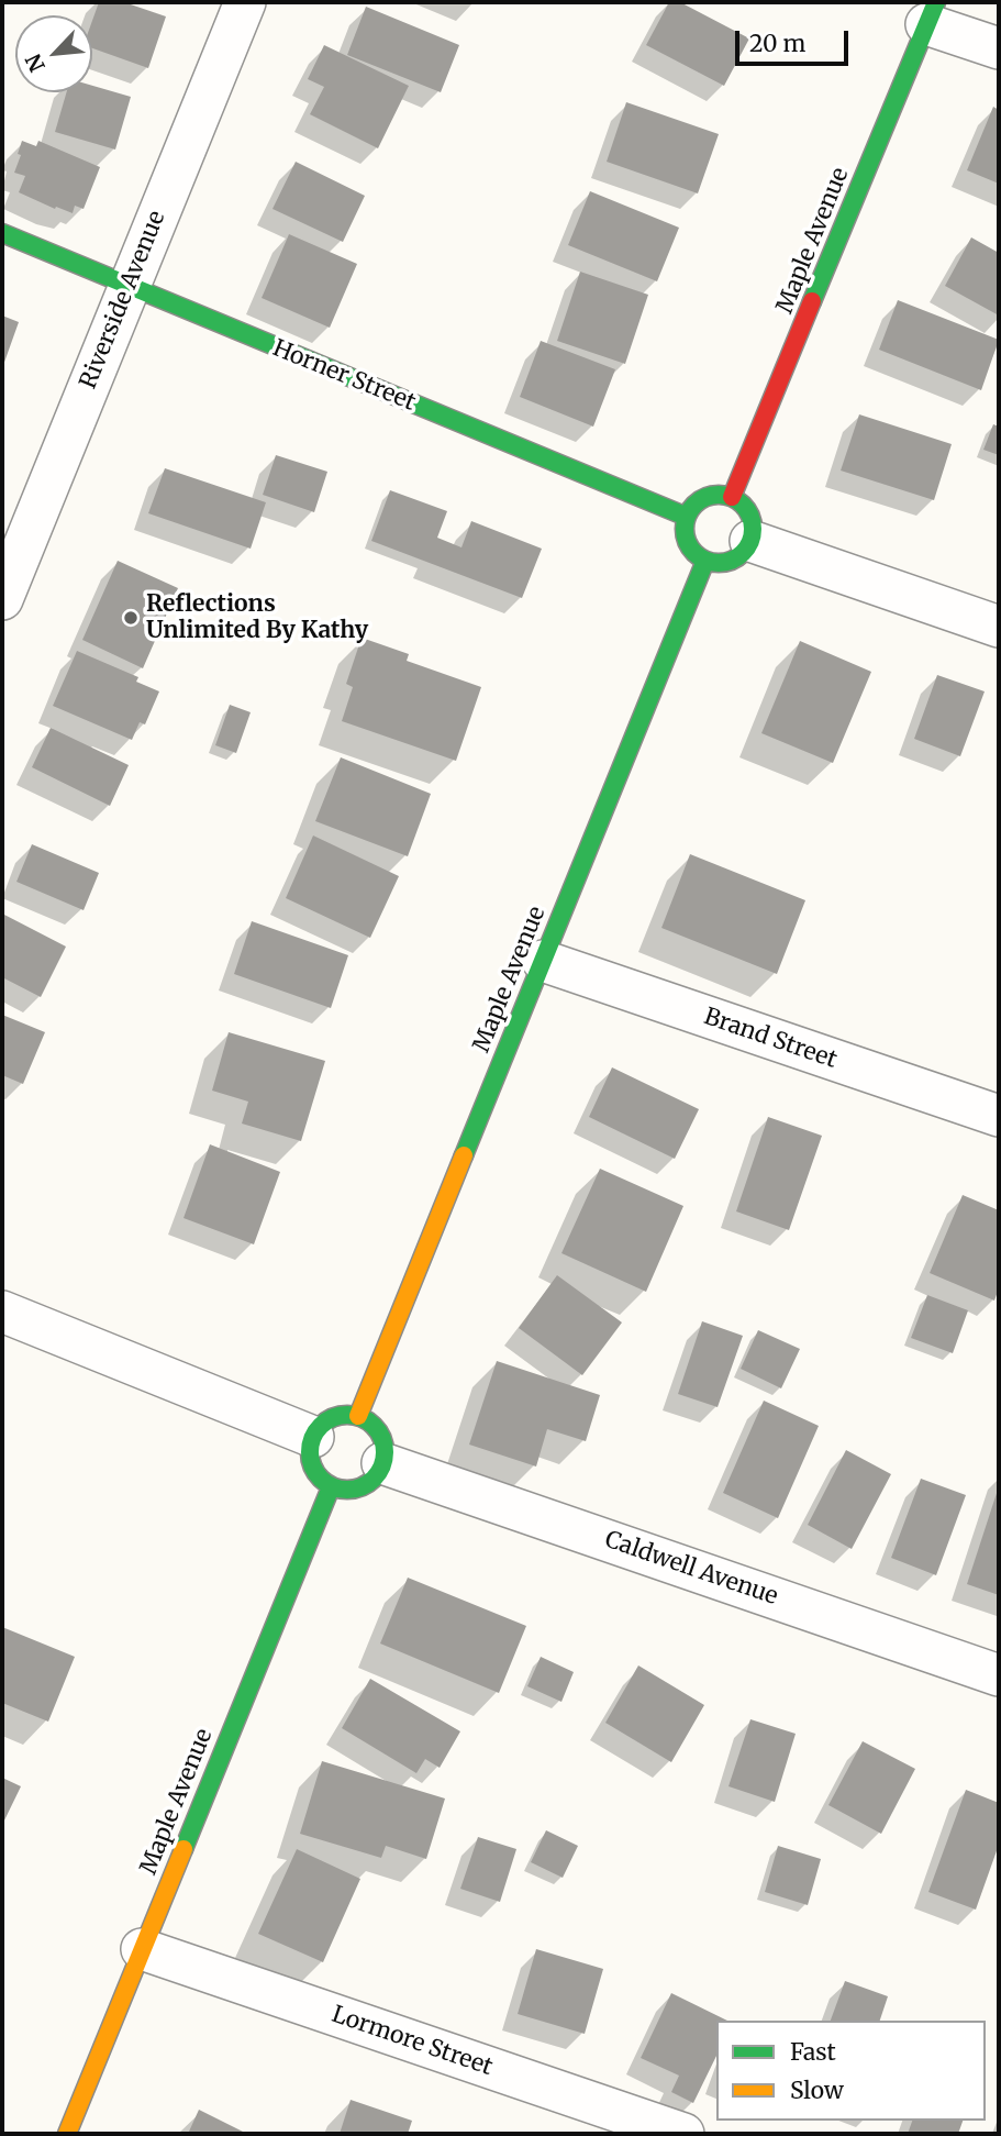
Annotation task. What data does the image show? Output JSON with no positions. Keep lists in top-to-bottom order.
{
  "streets": {
    "main road": ["Maple Avenue", "Horner Street"],
    "street": [
      "Riverside Avenue",
      "Brand Street",
      "Caldwell Avenue",
      "Lormore Street"
    ]
  },
  "crossings": [
    ["Maple Avenue", "Horner Street"],
    ["Maple Avenue", "Brand Street"],
    ["Maple Avenue", "Caldwell Avenue"],
    ["Maple Avenue", "Lormore Street"],
    ["Riverside Avenue", "Horner Street"]
  ],
  "places": ["Reflections Unlimited By Kathy"],
  "legend": ["Fast", "Slow"],
  "scale_bar": "20 m",
  "north": "bottom left"
}
